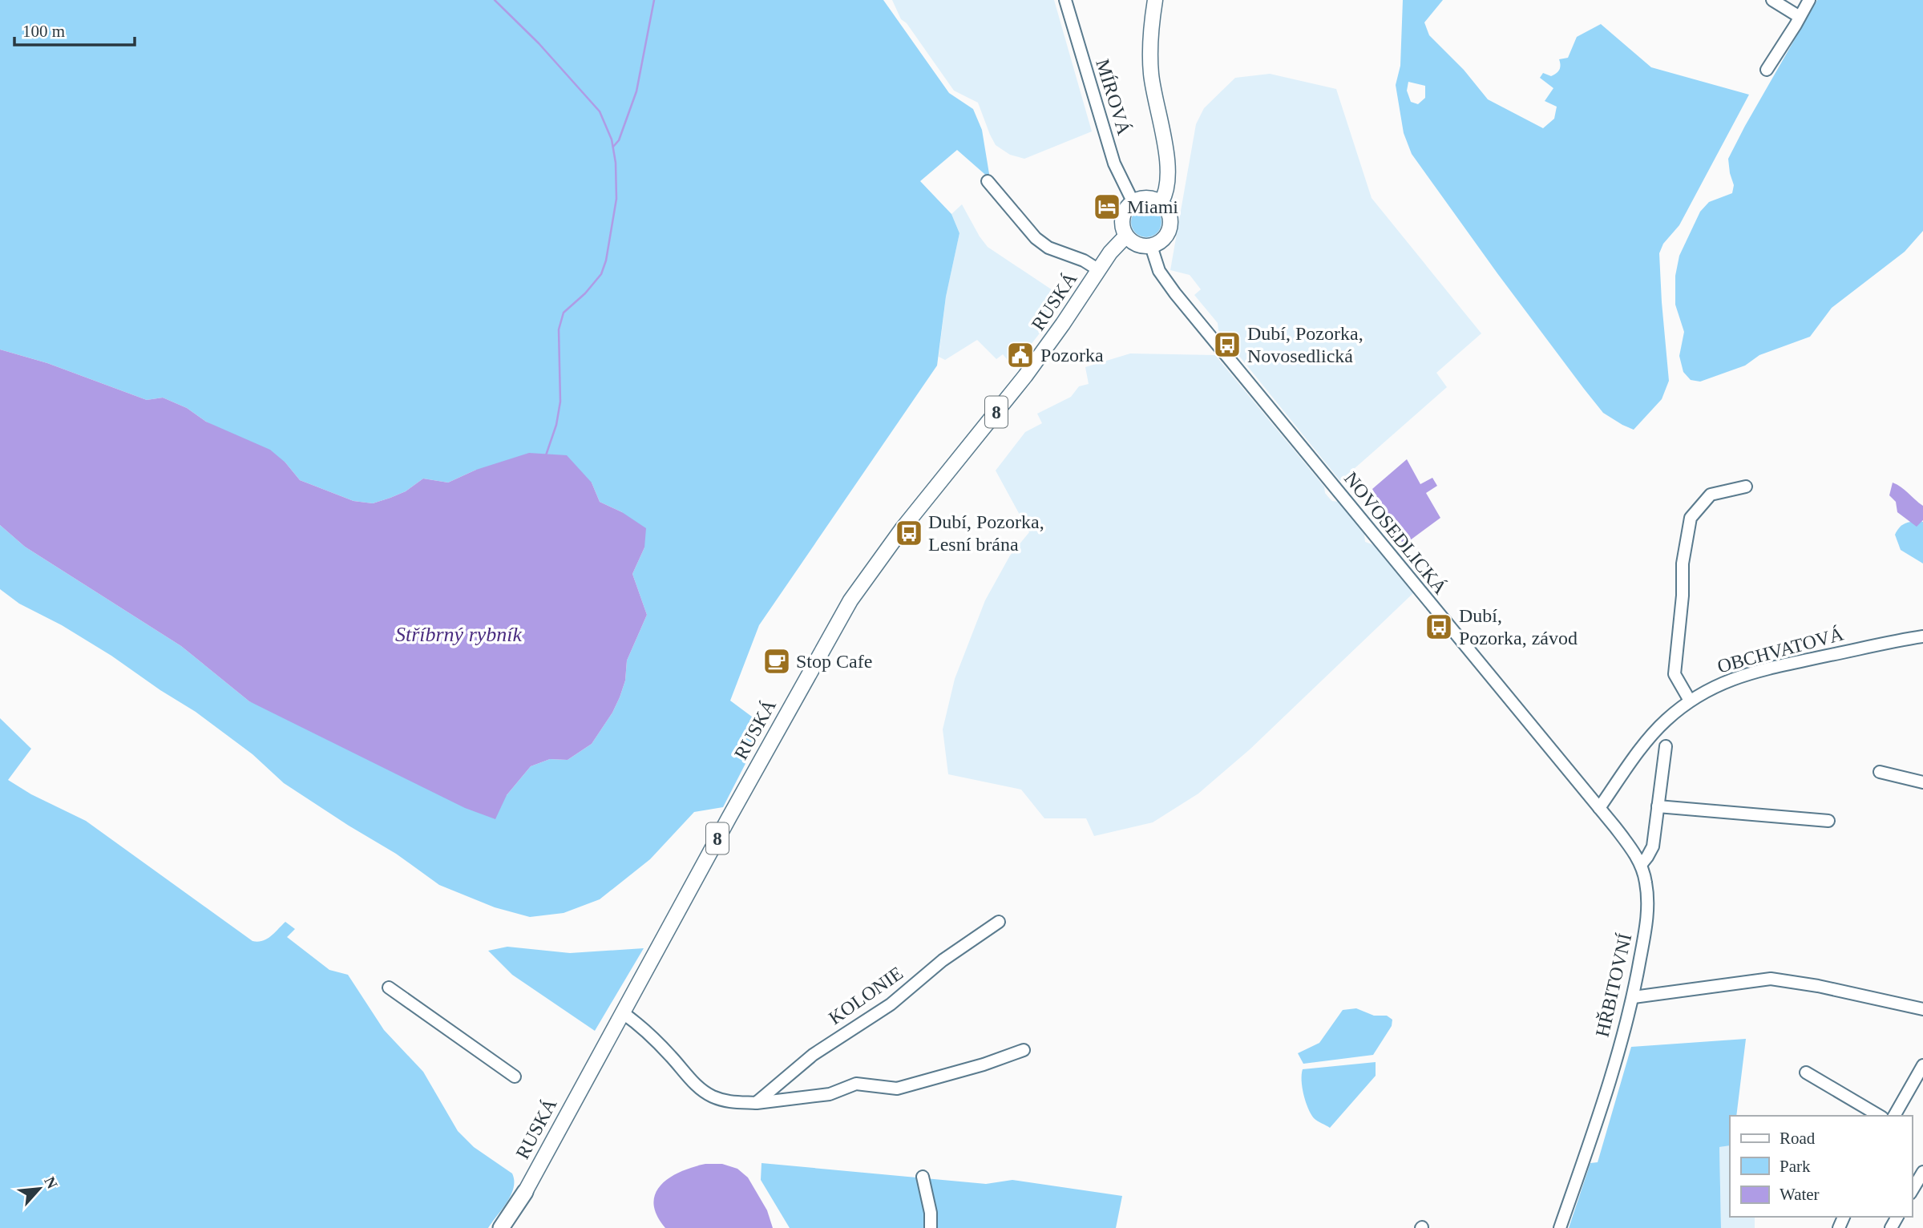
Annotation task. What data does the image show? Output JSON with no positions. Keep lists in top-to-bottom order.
{
  "streets": {
    "highway": ["8"],
    "main road": ["RUSKÁ"],
    "street": [
      "MÍROVÁ",
      "NOVOSEDLICKÁ",
      "OBCHVATOVÁ",
      "HŘBITOVNÍ",
      "KOLONIE"
    ]
  },
  "crossings": [
    ["MÍROVÁ", "RUSKÁ"],
    ["MÍROVÁ", "NOVOSEDLICKÁ"],
    ["RUSKÁ", "8"],
    ["RUSKÁ", "NOVOSEDLICKÁ"],
    ["NOVOSEDLICKÁ", "OBCHVATOVÁ"],
    ["NOVOSEDLICKÁ", "HŘBITOVNÍ"]
  ],
  "water": ["Stříbrný rybník"],
  "places": {
    "hotel": ["Miami"],
    "bus stop": ["Dubí, Pozorka, Novosedlická", "Dubí, Pozorka, Lesní brána", "Dubí, Pozorka, závod"],
    "public building": ["Pozorka"],
    "cafe": ["Stop Cafe"]
  },
  "legend": ["Road", "Park", "Water"],
  "scale_bar": "100 m",
  "north": "top right"
}
